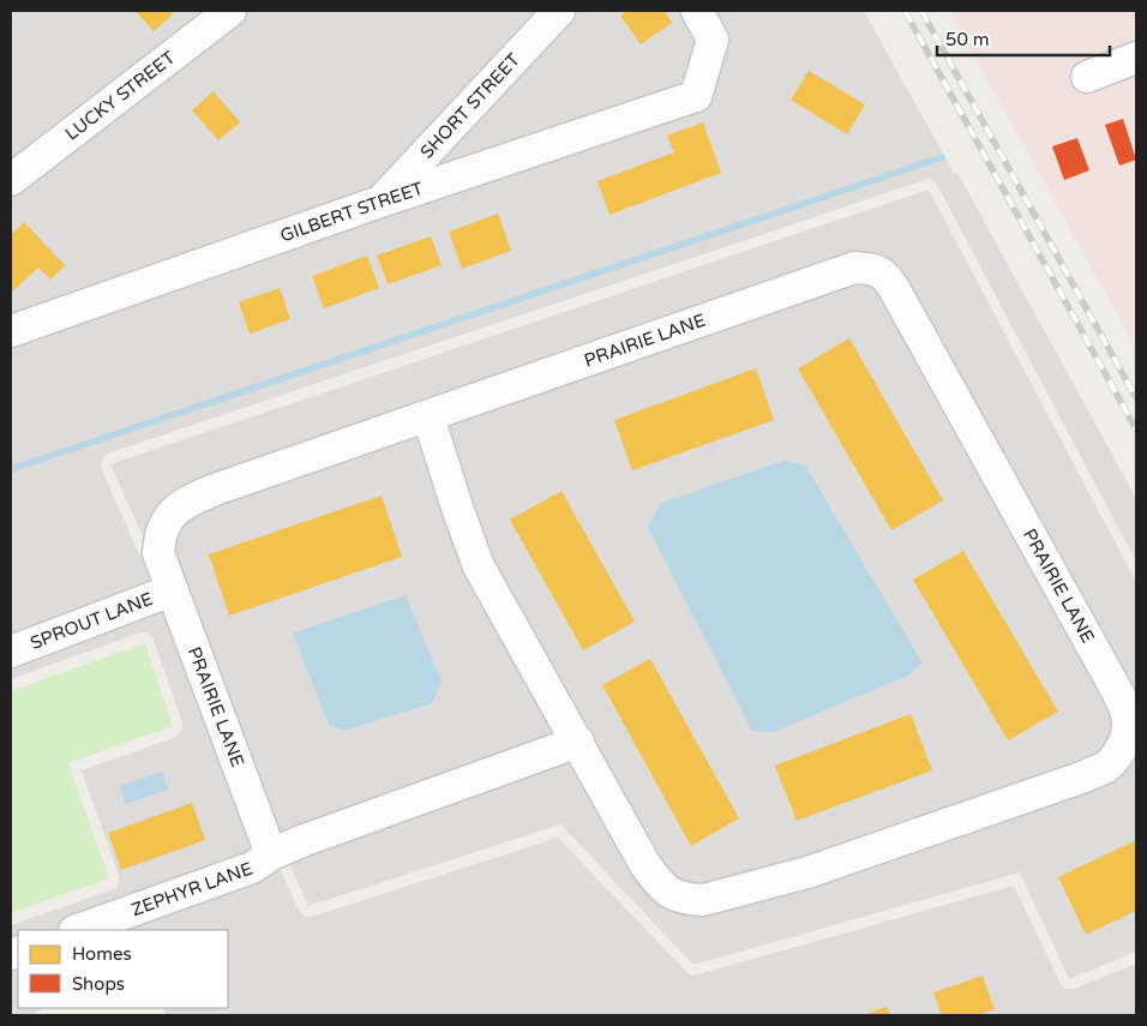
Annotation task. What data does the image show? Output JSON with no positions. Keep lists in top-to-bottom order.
{
  "streets": {
    "street": [
      "LUCKY STREET",
      "SHORT STREET",
      "GILBERT STREET",
      "PRAIRIE LANE",
      "SPROUT LANE",
      "ZEPHYR LANE"
    ]
  },
  "crossings": [
    ["SHORT STREET", "GILBERT STREET"],
    ["PRAIRIE LANE", "SPROUT LANE"],
    ["PRAIRIE LANE", "ZEPHYR LANE"]
  ],
  "legend": ["Homes", "Shops"],
  "scale_bar": "50 m"
}
